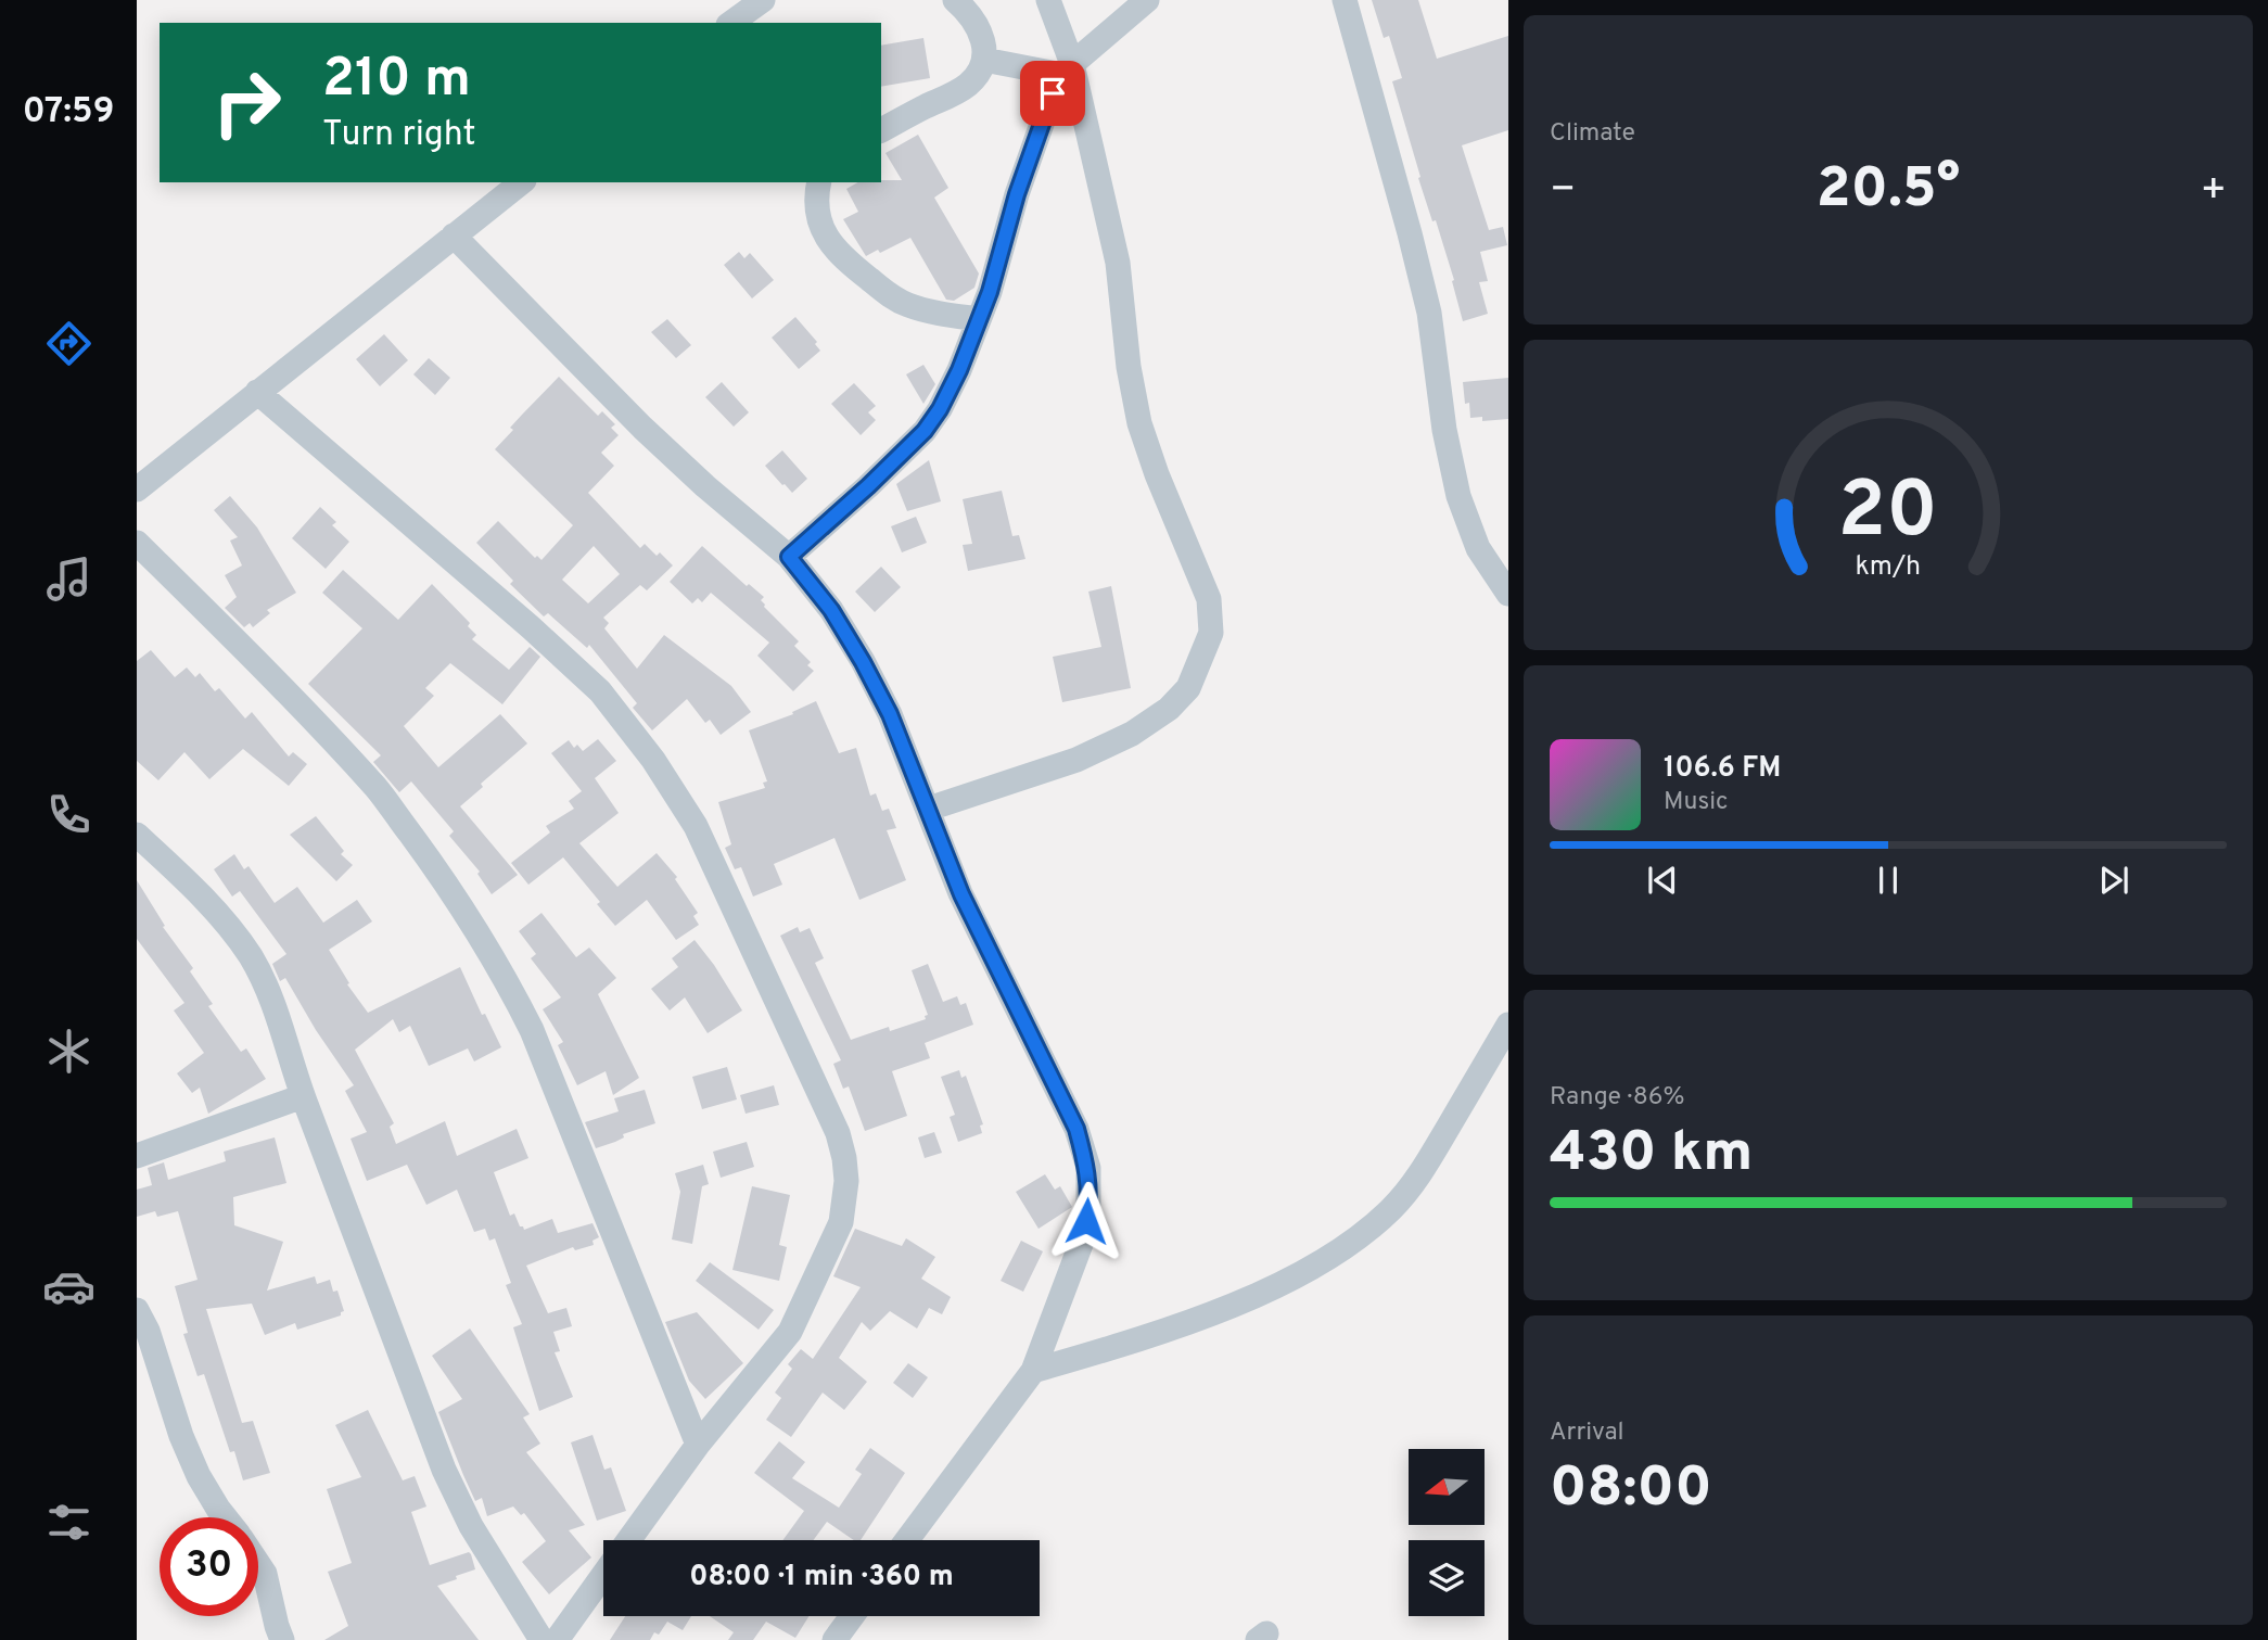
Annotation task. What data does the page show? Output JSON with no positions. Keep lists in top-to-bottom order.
{
  "north": "left",
  "page": {
    "tabs": "07:59",
    "tile": [
      "Climate",
      ["Range · 86%", "430 km"],
      ["Arrival", "08:00"]
    ],
    "turn": ["210 m", "Turn right"],
    "heat": ["−", "20.5°", "+"],
    "song": ["106.6 FM", "Music"],
    "limit": "30",
    "trip": "08:00 · 1 min · 360 m",
    "gauge": ["20", "km/h"]
  }
}
